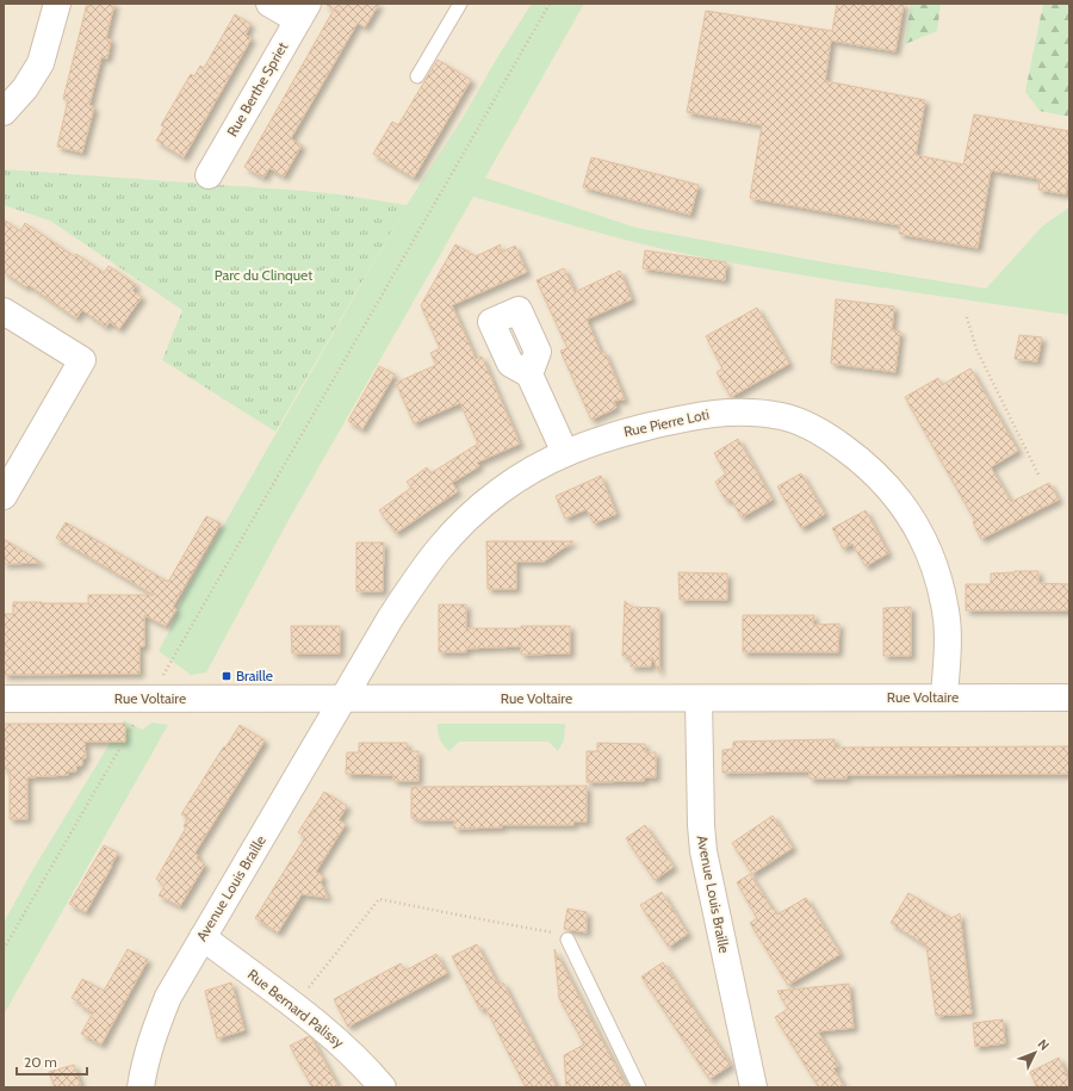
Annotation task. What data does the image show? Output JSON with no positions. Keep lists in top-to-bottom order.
{
  "streets": {
    "street": [
      "Rue Berthe Spriet",
      "Rue Pierre Loti",
      "Rue Voltaire",
      "Avenue Louis Braille",
      "Rue Bernard Palissy"
    ]
  },
  "crossings": [
    ["Rue Pierre Loti", "Rue Voltaire"],
    ["Rue Pierre Loti", "Avenue Louis Braille"],
    ["Rue Voltaire", "Avenue Louis Braille"],
    ["Avenue Louis Braille", "Rue Bernard Palissy"]
  ],
  "parks": ["Parc du Clinquet"],
  "places": {
    "transit": ["Braille"]
  },
  "scale_bar": "20 m",
  "north": "top right"
}
